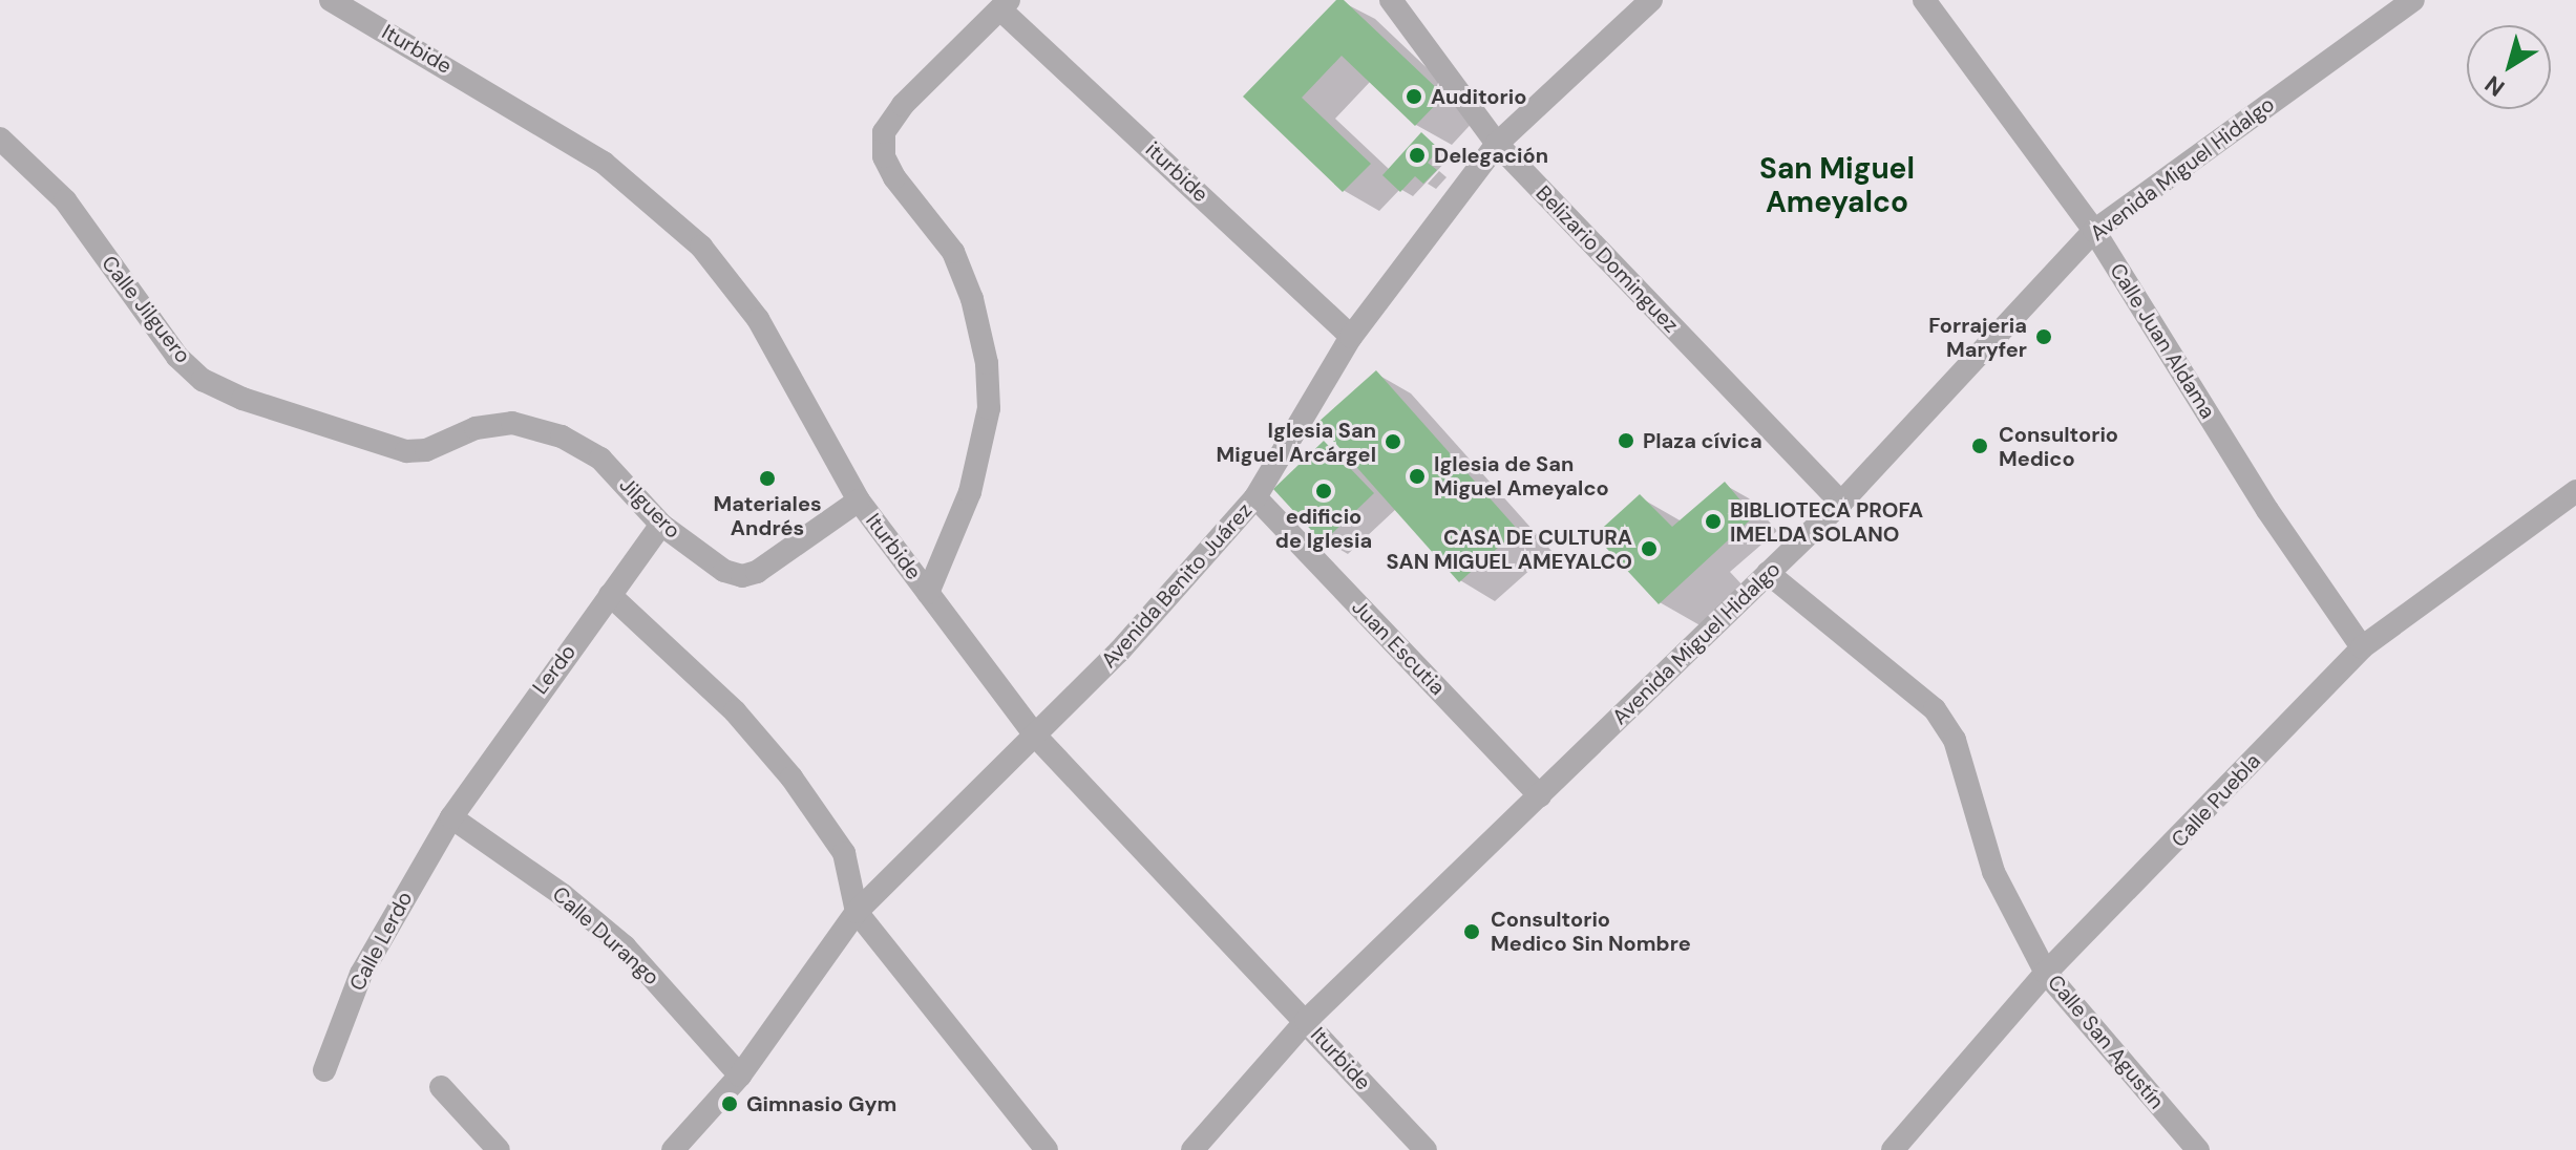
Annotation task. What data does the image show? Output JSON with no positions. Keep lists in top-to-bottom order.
{
  "streets": {
    "street": [
      "Iturbide",
      "Avenida Miguel Hidalgo",
      "iturbide",
      "Belizario Dominguez",
      "Calle Jilguero",
      "Calle Juan Aldama",
      "Jilguero",
      "Avenida Benito Juárez",
      "Juan Escutia",
      "Lerdo",
      "Calle Puebla",
      "Calle Durango",
      "Calle Lerdo",
      "Calle San Agustín"
    ]
  },
  "crossings": [
    ["Iturbide", "Avenida Miguel Hidalgo"],
    ["Iturbide", "Jilguero"],
    ["Iturbide", "Avenida Benito Juárez"],
    ["Avenida Miguel Hidalgo", "Belizario Dominguez"],
    ["Avenida Miguel Hidalgo", "Calle Juan Aldama"],
    ["Avenida Miguel Hidalgo", "Juan Escutia"],
    ["Avenida Miguel Hidalgo", "Calle San Agustín"],
    ["iturbide", "Avenida Benito Juárez"],
    ["Belizario Dominguez", "Avenida Benito Juárez"],
    ["Calle Jilguero", "Jilguero"],
    ["Calle Juan Aldama", "Calle Puebla"],
    ["Jilguero", "Lerdo"],
    ["Avenida Benito Juárez", "Juan Escutia"],
    ["Avenida Benito Juárez", "Calle Durango"],
    ["Lerdo", "Calle Durango"],
    ["Lerdo", "Calle Lerdo"],
    ["Calle Puebla", "Calle San Agustín"],
    ["Calle Durango", "Calle Lerdo"]
  ],
  "districts": ["San Miguel Ameyalco"],
  "places": [
    "Auditorio",
    "Delegación",
    "Forrajeria Maryfer",
    "Plaza cívica",
    "Iglesia San Miguel Arcárgel",
    "Consultorio Medico",
    "Iglesia de San Miguel Ameyalco",
    "Materiales Andrés",
    "edificio de Iglesia",
    "BIBLIOTECA PROFA IMELDA SOLANO",
    "CASA DE CULTURA SAN MIGUEL AMEYALCO",
    "Consultorio Medico Sin Nombre",
    "Gimnasio Gym"
  ],
  "north": "bottom left"
}
